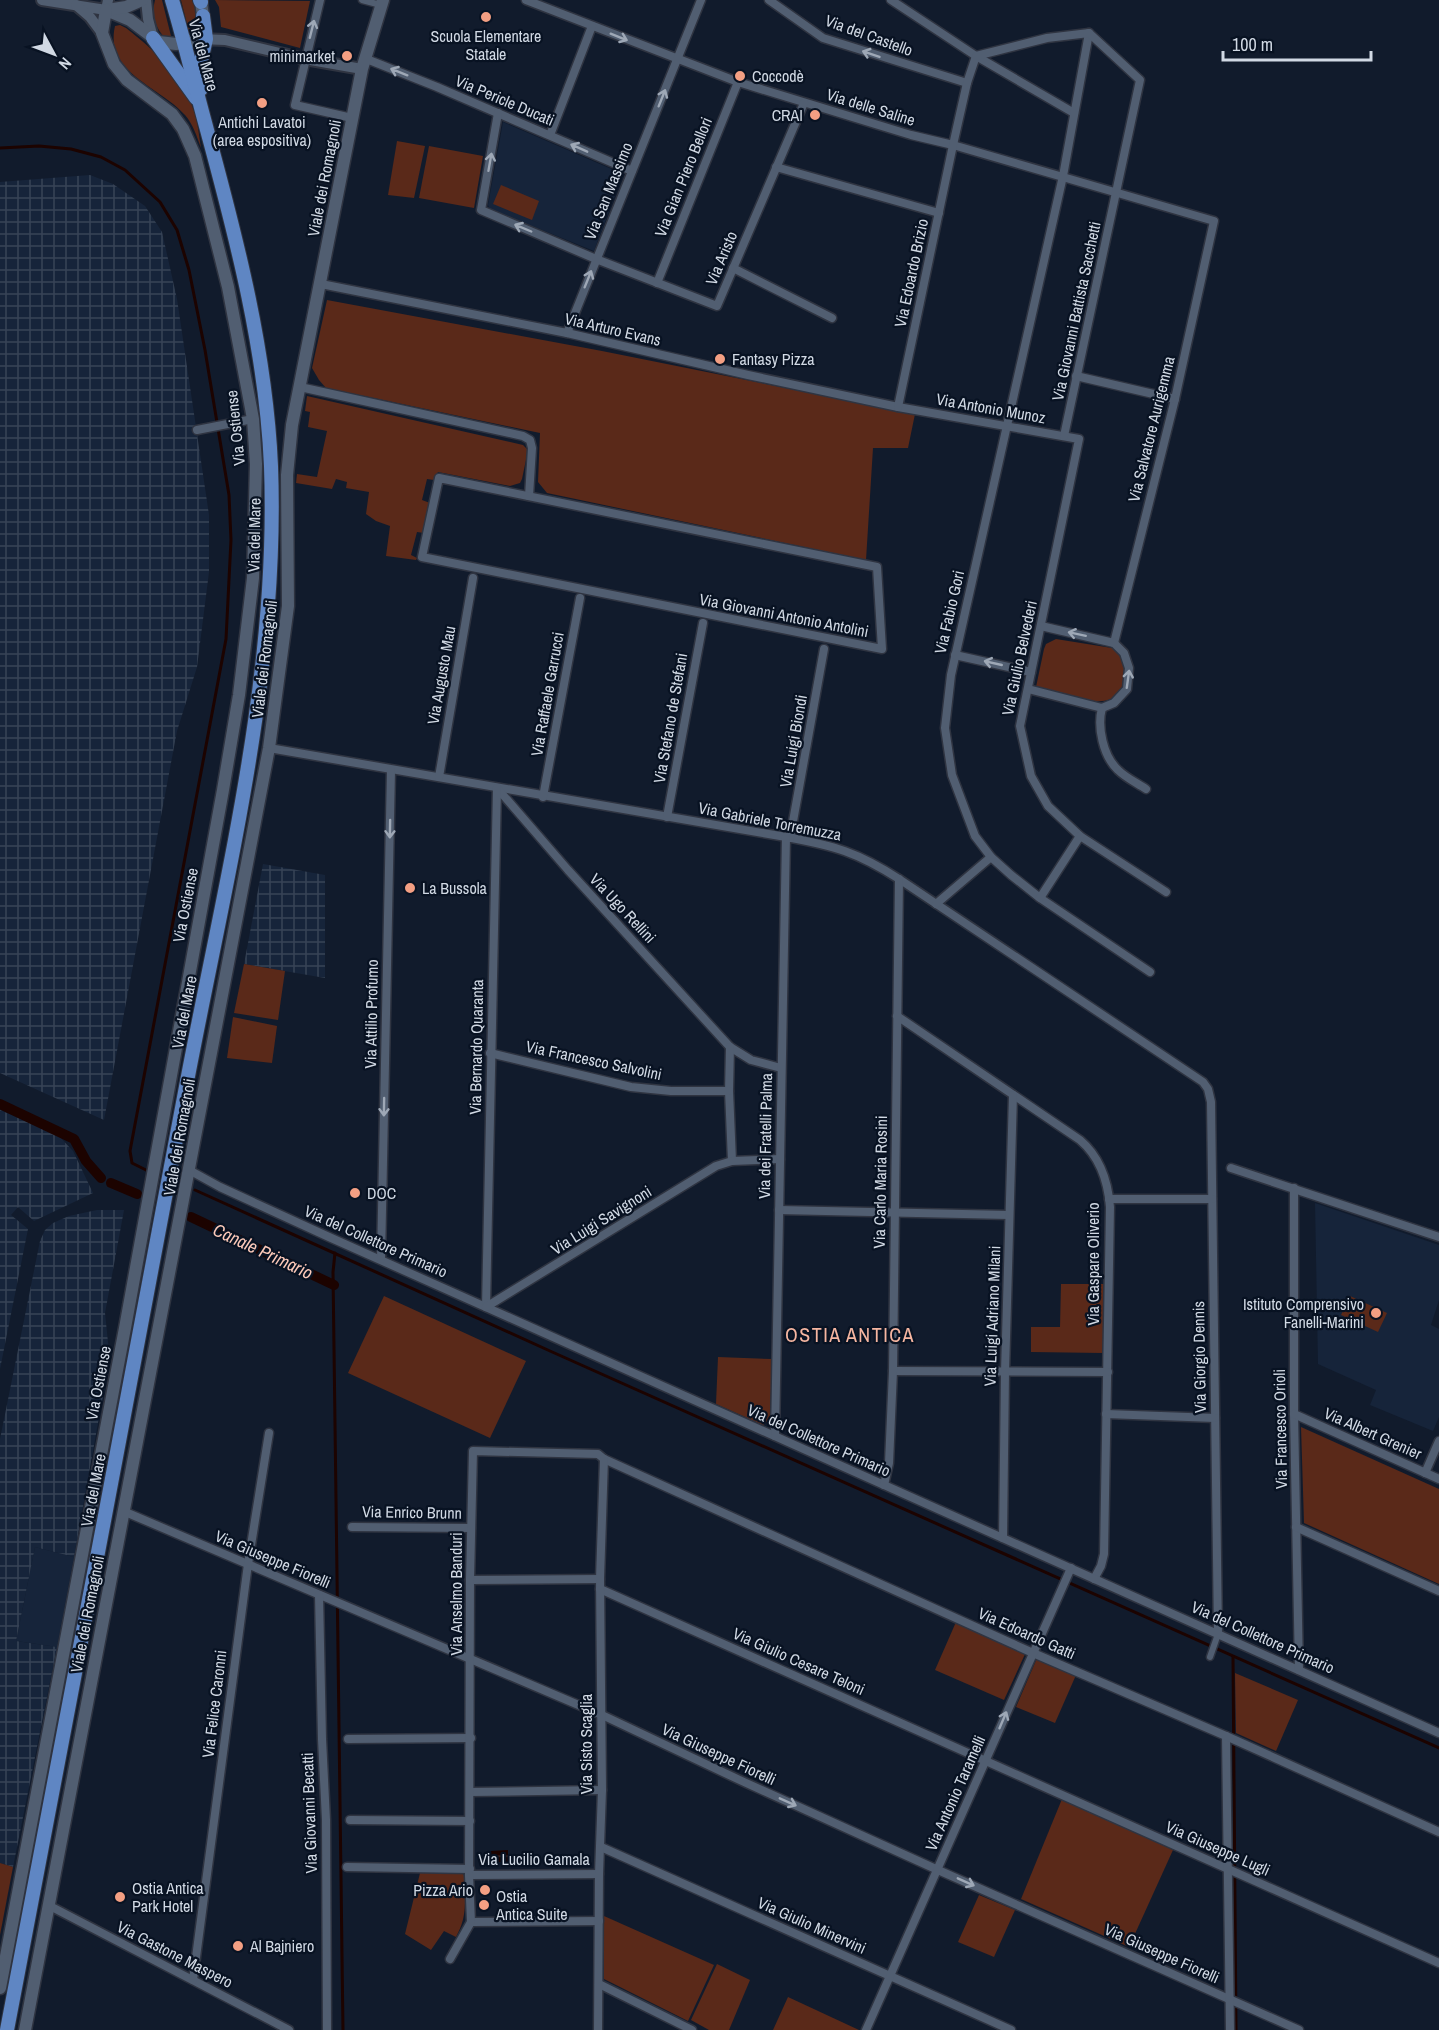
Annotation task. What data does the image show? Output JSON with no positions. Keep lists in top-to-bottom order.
{
  "streets": {
    "main road": ["Via del Mare", "Viale dei Romagnoli", "Via Ostiense"],
    "street": [
      "Via del Castello",
      "Via Pericle Ducati",
      "Via delle Saline",
      "Via Gian Piero Bellori",
      "Via San Massimo",
      "Via Aristo",
      "Via Edoardo Brizio",
      "Via Giovanni Battista Sacchetti",
      "Via Arturo Evans",
      "Via Antonio Munoz",
      "Via Salvatore Aurigemma",
      "Via Fabio Gori",
      "Via Giovanni Antonio Antolini",
      "Via Giulio Belvederi",
      "Via Augusto Mau",
      "Via Raffaele Garrucci",
      "Via Stefano de Stefani",
      "Via Luigi Biondi",
      "Via Gabriele Torremuzza",
      "Via Ugo Rellini",
      "Via Attilio Profumo",
      "Via Bernardo Quaranta",
      "Via Francesco Salvolini",
      "Via dei Fratelli Palma",
      "Via Carlo Maria Rosini",
      "Via Luigi Savignoni",
      "Via del Collettore Primario",
      "Via Gaspare Oliverio",
      "Via Luigi Adriano Milani",
      "Via Giorgio Dennis",
      "Via Francesco Orioli",
      "Via Albert Grenier",
      "Via Enrico Brunn",
      "Via Giuseppe Fiorelli",
      "Via Anselmo Banduri",
      "Via Edoardo Gatti",
      "Via Giulio Cesare Teloni",
      "Via Felice Caronni",
      "Via Sisto Scaglia",
      "Via Antonio Taramelli",
      "Via Giovanni Becatti",
      "Via Giuseppe Lugli",
      "Via Lucilio Gamala",
      "Via Giulio Minervini",
      "Via Gastone Maspero"
    ]
  },
  "crossings": [
    ["Via del Castello", "Via Edoardo Brizio"],
    ["Via Pericle Ducati", "Viale dei Romagnoli"],
    ["Via Pericle Ducati", "Via San Massimo"],
    ["Via Pericle Ducati", "Via Aristo"],
    ["Via delle Saline", "Via Gian Piero Bellori"],
    ["Via delle Saline", "Via San Massimo"],
    ["Via delle Saline", "Via Aristo"],
    ["Via delle Saline", "Via Edoardo Brizio"],
    ["Via delle Saline", "Via Giovanni Battista Sacchetti"],
    ["Via delle Saline", "Via Salvatore Aurigemma"],
    ["Via delle Saline", "Via Fabio Gori"],
    ["Via Gian Piero Bellori", "Via Aristo"],
    ["Viale dei Romagnoli", "Via Arturo Evans"],
    ["Viale dei Romagnoli", "Via Gabriele Torremuzza"],
    ["Viale dei Romagnoli", "Via del Collettore Primario"],
    ["Viale dei Romagnoli", "Via Giuseppe Fiorelli"],
    ["Viale dei Romagnoli", "Via Gastone Maspero"],
    ["Via San Massimo", "Via Aristo"],
    ["Via San Massimo", "Via Arturo Evans"],
    ["Via Edoardo Brizio", "Via Arturo Evans"],
    ["Via Edoardo Brizio", "Via Antonio Munoz"],
    ["Via Giovanni Battista Sacchetti", "Via Antonio Munoz"],
    ["Via Giovanni Battista Sacchetti", "Via Fabio Gori"],
    ["Via Arturo Evans", "Via Antonio Munoz"],
    ["Via Antonio Munoz", "Via Fabio Gori"],
    ["Via Antonio Munoz", "Via Giulio Belvederi"],
    ["Via Augusto Mau", "Via Gabriele Torremuzza"],
    ["Via Raffaele Garrucci", "Via Gabriele Torremuzza"],
    ["Via Stefano de Stefani", "Via Gabriele Torremuzza"],
    ["Via Luigi Biondi", "Via Gabriele Torremuzza"],
    ["Via Luigi Biondi", "Via dei Fratelli Palma"],
    ["Via Gabriele Torremuzza", "Via Ugo Rellini"],
    ["Via Gabriele Torremuzza", "Via Attilio Profumo"],
    ["Via Gabriele Torremuzza", "Via Bernardo Quaranta"],
    ["Via Gabriele Torremuzza", "Via dei Fratelli Palma"],
    ["Via Gabriele Torremuzza", "Via Carlo Maria Rosini"],
    ["Via Gabriele Torremuzza", "Via Giorgio Dennis"],
    ["Via Ugo Rellini", "Via Bernardo Quaranta"],
    ["Via Ugo Rellini", "Via dei Fratelli Palma"],
    ["Via Attilio Profumo", "Via del Collettore Primario"],
    ["Via Bernardo Quaranta", "Via Francesco Salvolini"],
    ["Via Bernardo Quaranta", "Via Luigi Savignoni"],
    ["Via Bernardo Quaranta", "Via del Collettore Primario"],
    ["Via dei Fratelli Palma", "Via del Collettore Primario"],
    ["Via Carlo Maria Rosini", "Via del Collettore Primario"],
    ["Via Carlo Maria Rosini", "Via Gaspare Oliverio"],
    ["Via Luigi Savignoni", "Via del Collettore Primario"],
    ["Via del Collettore Primario", "Via Gaspare Oliverio"],
    ["Via del Collettore Primario", "Via Luigi Adriano Milani"],
    ["Via del Collettore Primario", "Via Giorgio Dennis"],
    ["Via del Collettore Primario", "Via Francesco Orioli"],
    ["Via del Collettore Primario", "Via Antonio Taramelli"],
    ["Via Gaspare Oliverio", "Via Luigi Adriano Milani"],
    ["Via Francesco Orioli", "Via Albert Grenier"],
    ["Via Enrico Brunn", "Via Anselmo Banduri"],
    ["Via Giuseppe Fiorelli", "Via Anselmo Banduri"],
    ["Via Giuseppe Fiorelli", "Via Felice Caronni"],
    ["Via Giuseppe Fiorelli", "Via Sisto Scaglia"],
    ["Via Giuseppe Fiorelli", "Via Antonio Taramelli"],
    ["Via Giuseppe Fiorelli", "Via Giovanni Becatti"],
    ["Via Anselmo Banduri", "Via Edoardo Gatti"],
    ["Via Anselmo Banduri", "Via Lucilio Gamala"],
    ["Via Edoardo Gatti", "Via Sisto Scaglia"],
    ["Via Edoardo Gatti", "Via Antonio Taramelli"],
    ["Via Giulio Cesare Teloni", "Via Sisto Scaglia"],
    ["Via Giulio Cesare Teloni", "Via Antonio Taramelli"],
    ["Via Giulio Cesare Teloni", "Via Giuseppe Lugli"],
    ["Via Felice Caronni", "Via Gastone Maspero"],
    ["Via Sisto Scaglia", "Via Lucilio Gamala"],
    ["Via Sisto Scaglia", "Via Giulio Minervini"],
    ["Via Antonio Taramelli", "Via Giuseppe Lugli"],
    ["Via Antonio Taramelli", "Via Giulio Minervini"]
  ],
  "one_way": [
    "Via Pericle Ducati",
    "Via San Massimo",
    "Via Attilio Profumo",
    "Via Giuseppe Fiorelli"
  ],
  "districts": ["OSTIA ANTICA"],
  "water": ["Canale Primario"],
  "places": [
    "Scuola Elementare Statale",
    "minimarket",
    "Coccodè",
    "Antichi Lavatoi (area espositiva)",
    "CRAI",
    "Fantasy Pizza",
    "La Bussola",
    "DOC",
    "Istituto Comprensivo Fanelli-Marini",
    "Pizza Ario",
    "Ostia Antica Park Hotel",
    "Ostia Antica Suite",
    "Al Bajniero"
  ],
  "scale_bar": "100 m",
  "north": "bottom right"
}
